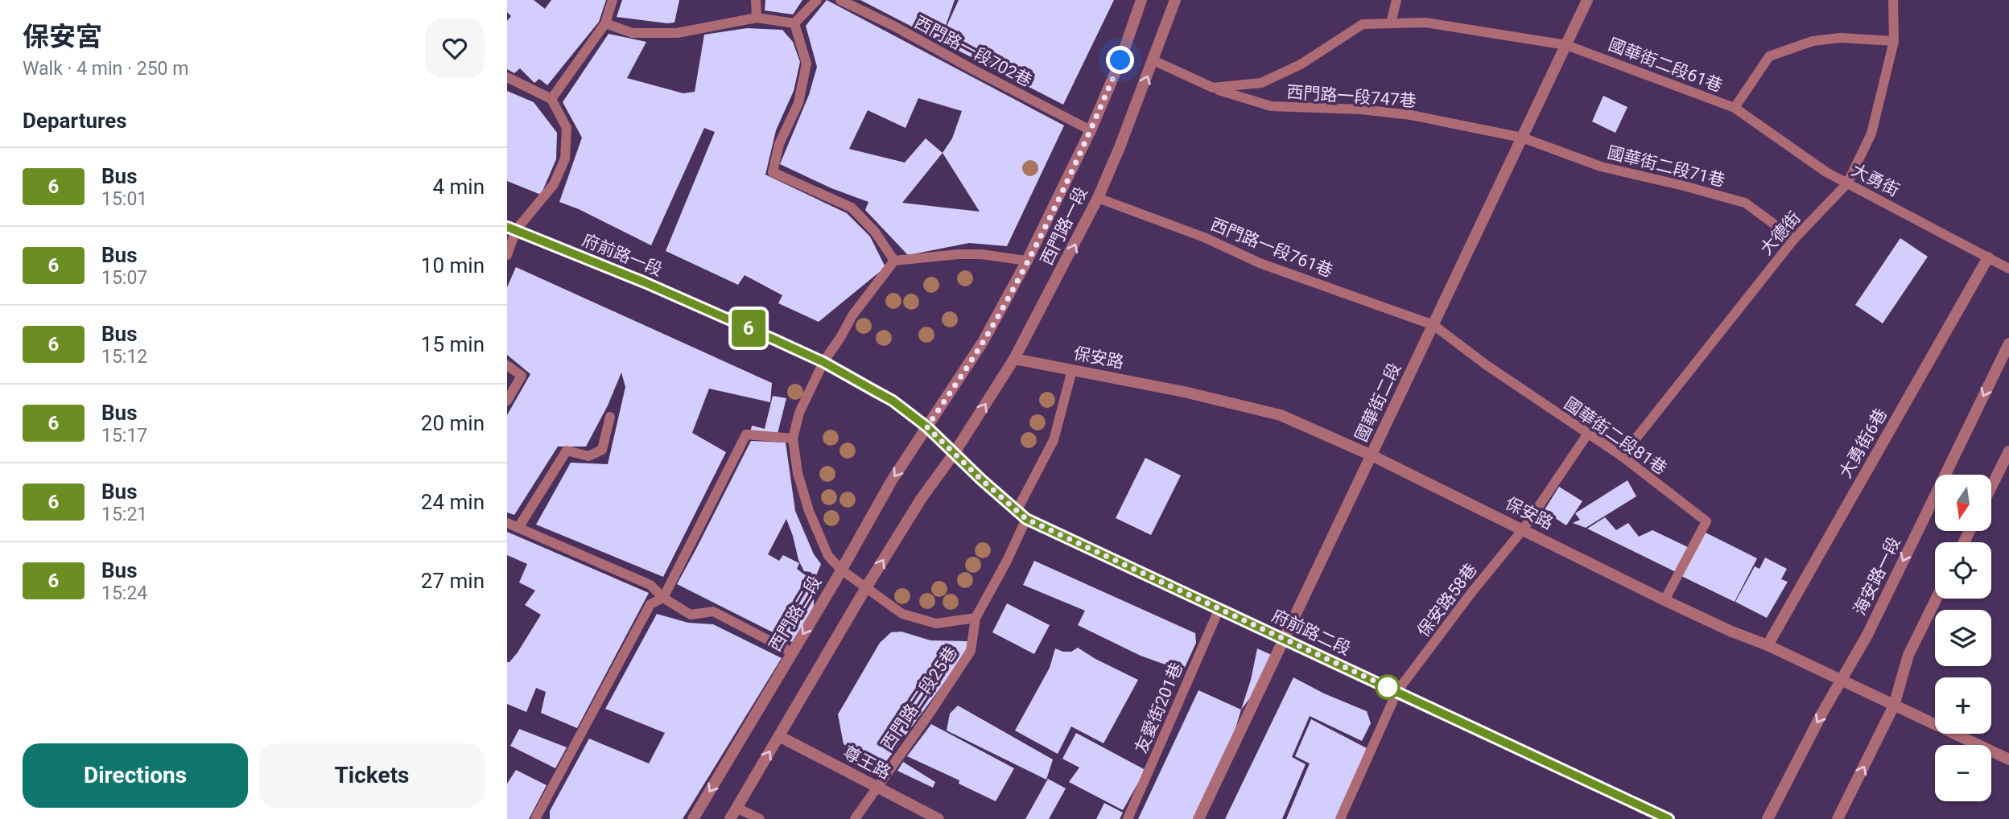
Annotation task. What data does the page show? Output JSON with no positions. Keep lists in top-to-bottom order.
{
  "streets": {
    "main road": ["府前路一段", "府前路二段"],
    "street": [
      "西門路一段",
      "保安路",
      "國華街二段",
      "大勇街6巷",
      "海安路一段",
      "西門路二段",
      "尊王路"
    ],
    "lane": [
      "西門路一段702巷",
      "國華街二段61巷",
      "西門路一段747巷",
      "國華街二段71巷",
      "大勇街",
      "大德街",
      "西門路一段761巷",
      "國華街二段81巷",
      "保安路58巷",
      "西門路二段25巷",
      "友愛街201巷"
    ]
  },
  "crossings": [
    ["西門路一段702巷", "西門路一段"],
    ["國華街二段61巷", "西門路一段747巷"],
    ["國華街二段61巷", "大勇街"],
    ["國華街二段61巷", "大德街"],
    ["國華街二段61巷", "國華街二段"],
    ["西門路一段747巷", "國華街二段71巷"],
    ["西門路一段747巷", "西門路一段"],
    ["西門路一段747巷", "國華街二段"],
    ["國華街二段71巷", "大德街"],
    ["國華街二段71巷", "國華街二段"],
    ["大勇街", "大德街"],
    ["大勇街", "大勇街6巷"],
    ["西門路一段", "西門路一段761巷"],
    ["西門路一段", "府前路一段"],
    ["西門路一段", "保安路"],
    ["西門路一段", "西門路二段"],
    ["西門路一段", "府前路二段"],
    ["大德街", "國華街二段81巷"],
    ["西門路一段761巷", "國華街二段"],
    ["西門路一段761巷", "國華街二段81巷"],
    ["府前路一段", "西門路二段"],
    ["府前路一段", "府前路二段"],
    ["保安路", "國華街二段"],
    ["保安路", "國華街二段81巷"],
    ["保安路", "大勇街6巷"],
    ["保安路", "海安路一段"],
    ["保安路", "保安路58巷"],
    ["國華街二段", "國華街二段81巷"],
    ["國華街二段", "府前路二段"],
    ["國華街二段81巷", "保安路58巷"],
    ["保安路58巷", "府前路二段"],
    ["府前路二段", "友愛街201巷"],
    ["西門路二段25巷", "尊王路"]
  ],
  "lines": ["bus line 6"],
  "north": "bottom",
  "page": {
    "heading": [
      ["保安宮", "Walk · 4 min · 250 m"],
      "Departures"
    ],
    "on_map": "6",
    "list": [
      {
        "mark": "6",
        "name": "Bus",
        "note": "15:01",
        "value": "4 min"
      },
      {
        "mark": "6",
        "name": "Bus",
        "note": "15:07",
        "value": "10 min"
      },
      {
        "mark": "6",
        "name": "Bus",
        "note": "15:12",
        "value": "15 min"
      },
      {
        "mark": "6",
        "name": "Bus",
        "note": "15:17",
        "value": "20 min"
      },
      {
        "mark": "6",
        "name": "Bus",
        "note": "15:21",
        "value": "24 min"
      },
      {
        "mark": "6",
        "name": "Bus",
        "note": "15:24",
        "value": "27 min"
      }
    ],
    "map_buttons": ["+", "−"],
    "buttons": ["Directions", "Tickets"]
  }
}
